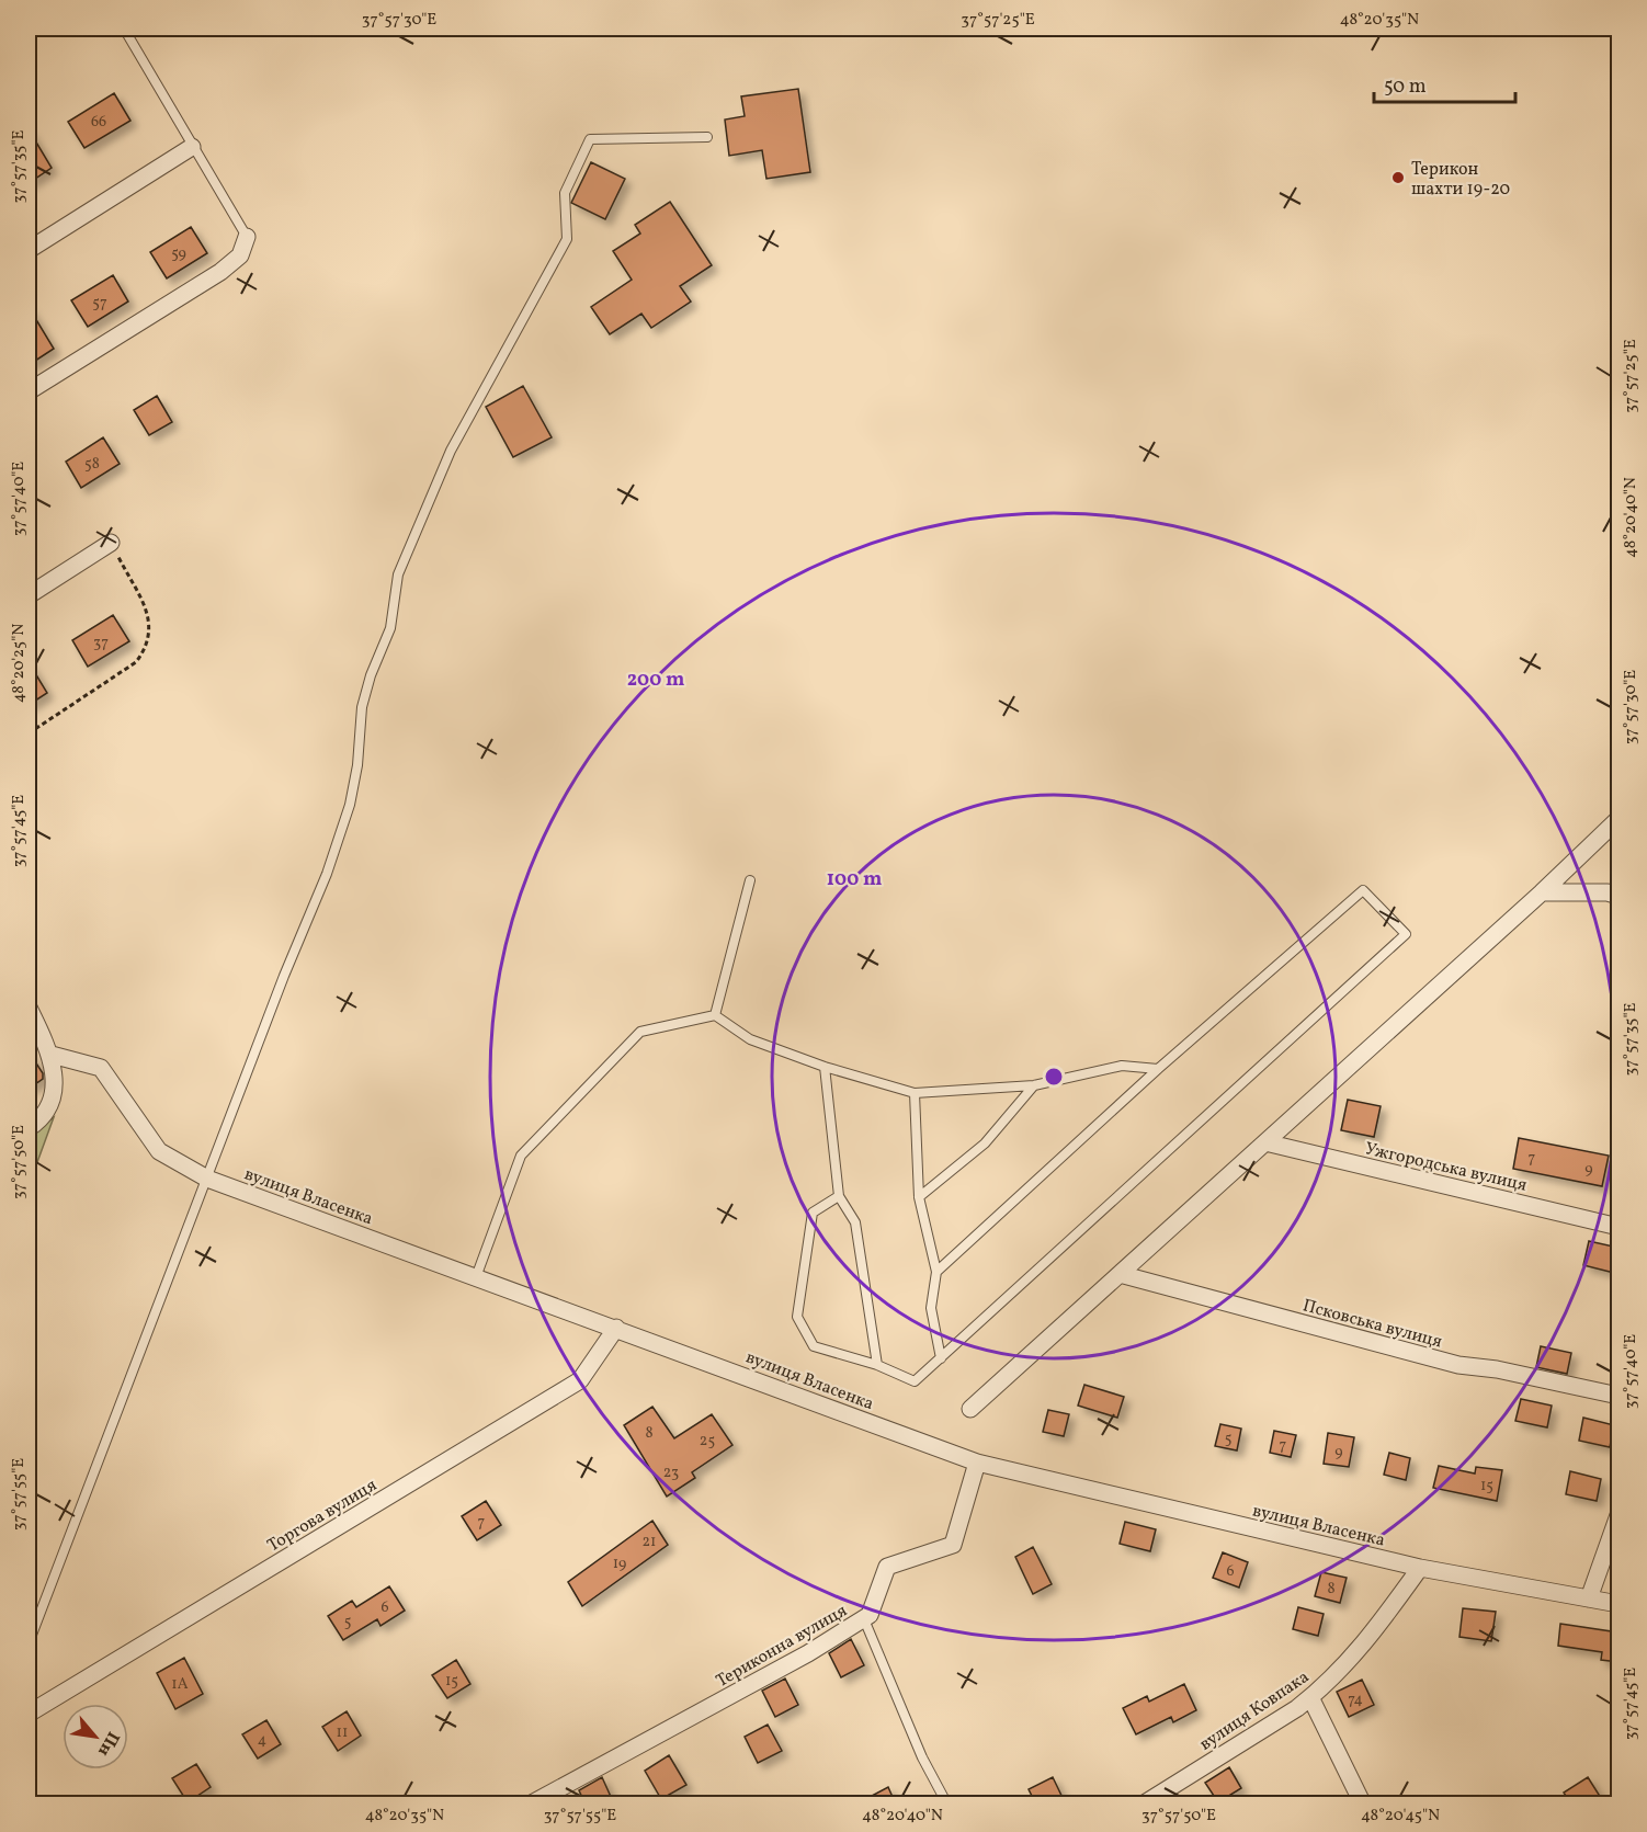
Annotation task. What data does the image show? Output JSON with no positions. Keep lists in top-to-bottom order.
{
  "streets": {
    "street": [
      "Ужгородська вулиця",
      "вулиця Власенка",
      "Псковська вулиця",
      "Торгова вулиця",
      "Териконна вулиця",
      "вулиця Ковпака"
    ]
  },
  "crossings": [
    ["вулиця Власенка", "Торгова вулиця"],
    ["вулиця Власенка", "Териконна вулиця"],
    ["вулиця Власенка", "вулиця Ковпака"]
  ],
  "places": ["Терикон шахти 19-20"],
  "house_numbers": [
    "66",
    "59",
    "57",
    "58",
    "37",
    "7",
    "9",
    "8",
    "5",
    "25",
    "7",
    "9",
    "23",
    "15",
    "7",
    "21",
    "19",
    "6",
    "8",
    "6",
    "5",
    "15",
    "1А",
    "74",
    "11",
    "4"
  ],
  "scale_bar": "50 m",
  "north": "bottom right",
  "coordinates": [
    "37°57'30\"E",
    "37°57'25\"E",
    "48°20'35\"N",
    "37°57'35\"E",
    "37°57'40\"E",
    "48°20'40\"N",
    "48°20'25\"N",
    "37°57'45\"E",
    "37°57'50\"E",
    "37°57'55\"E",
    "48°20'45\"N"
  ],
  "rings": ["200 m", "100 m"]
}
